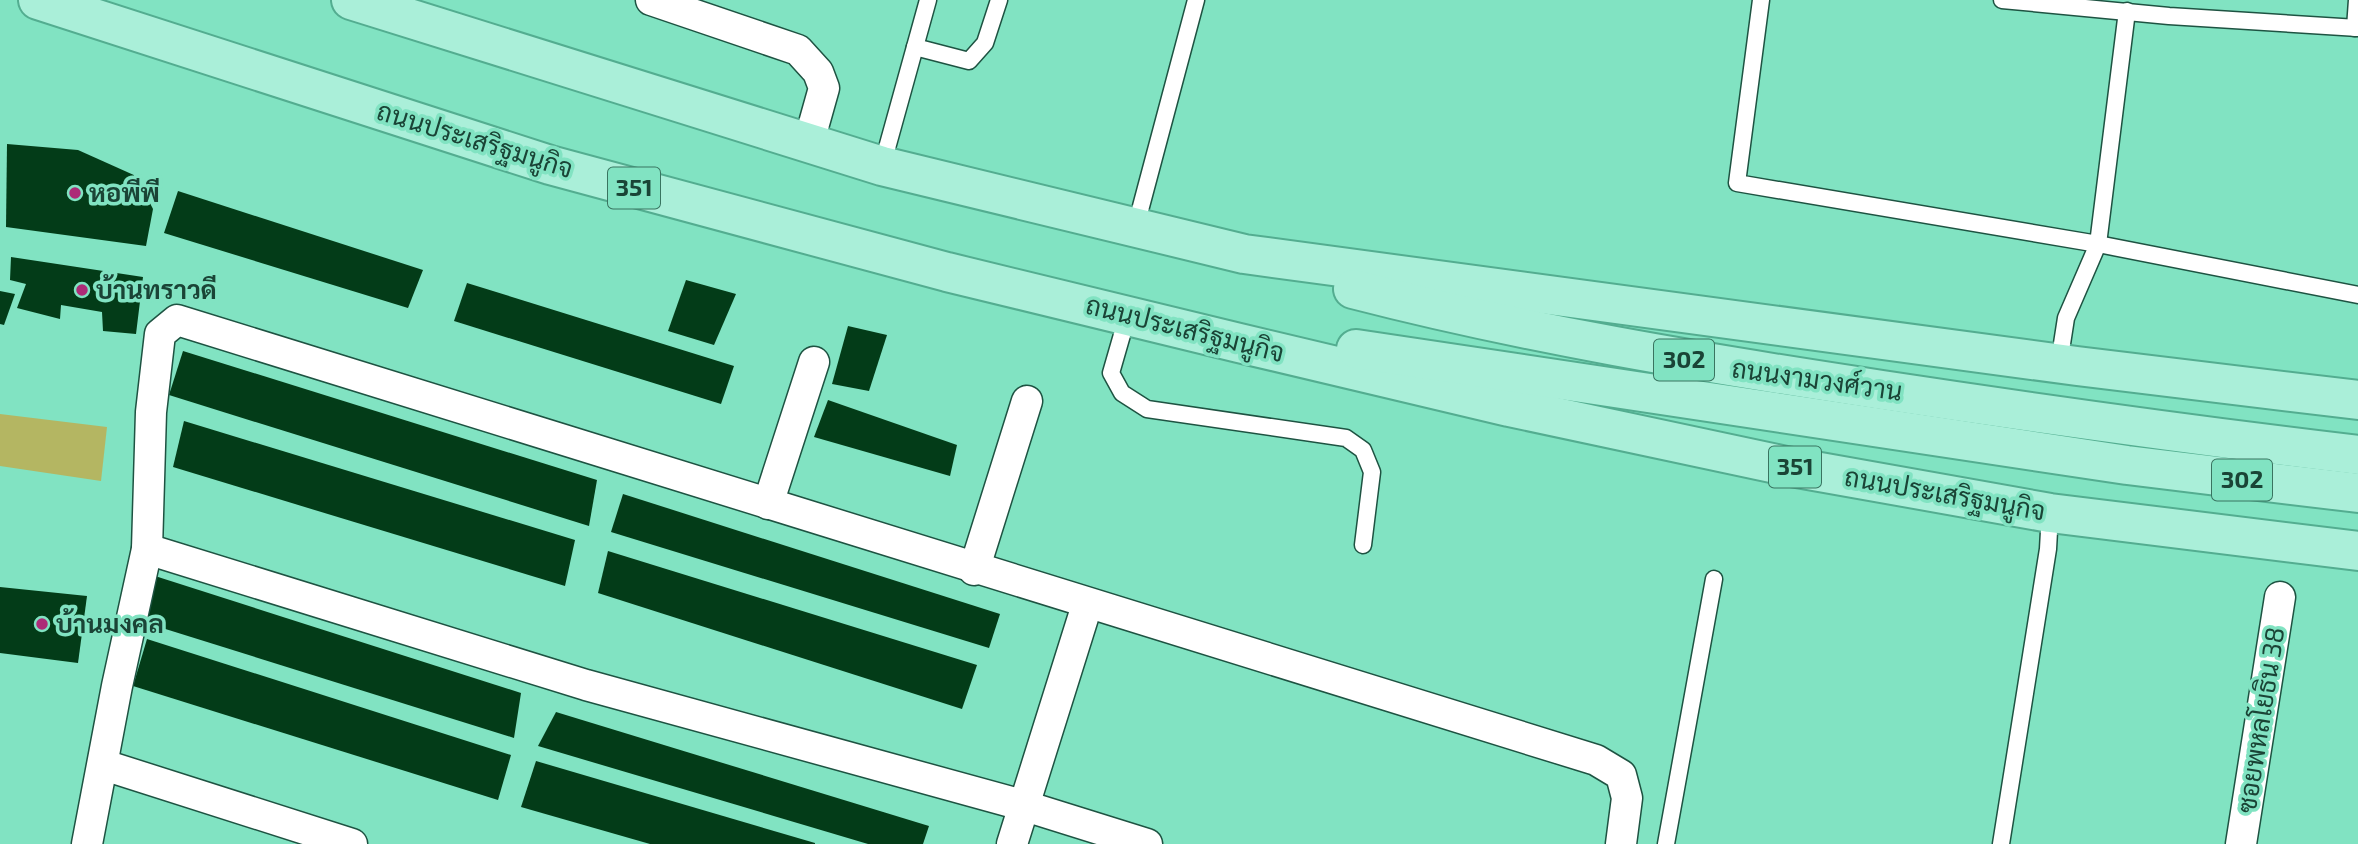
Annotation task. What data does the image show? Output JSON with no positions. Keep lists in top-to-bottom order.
{
  "streets": {
    "main road": [
      "ถนนประเสริฐมนูกิจ",
      "351",
      "302",
      "ถนนงามวงศ์วาน"
    ],
    "street": ["ซอยพหลโยธิน 38"]
  },
  "crossings": [
    ["ถนนประเสริฐมนูกิจ", "ถนนงามวงศ์วาน"]
  ],
  "places": ["หอพีพี", "บ้านทราวดี", "บ้านมงคล"]
}
